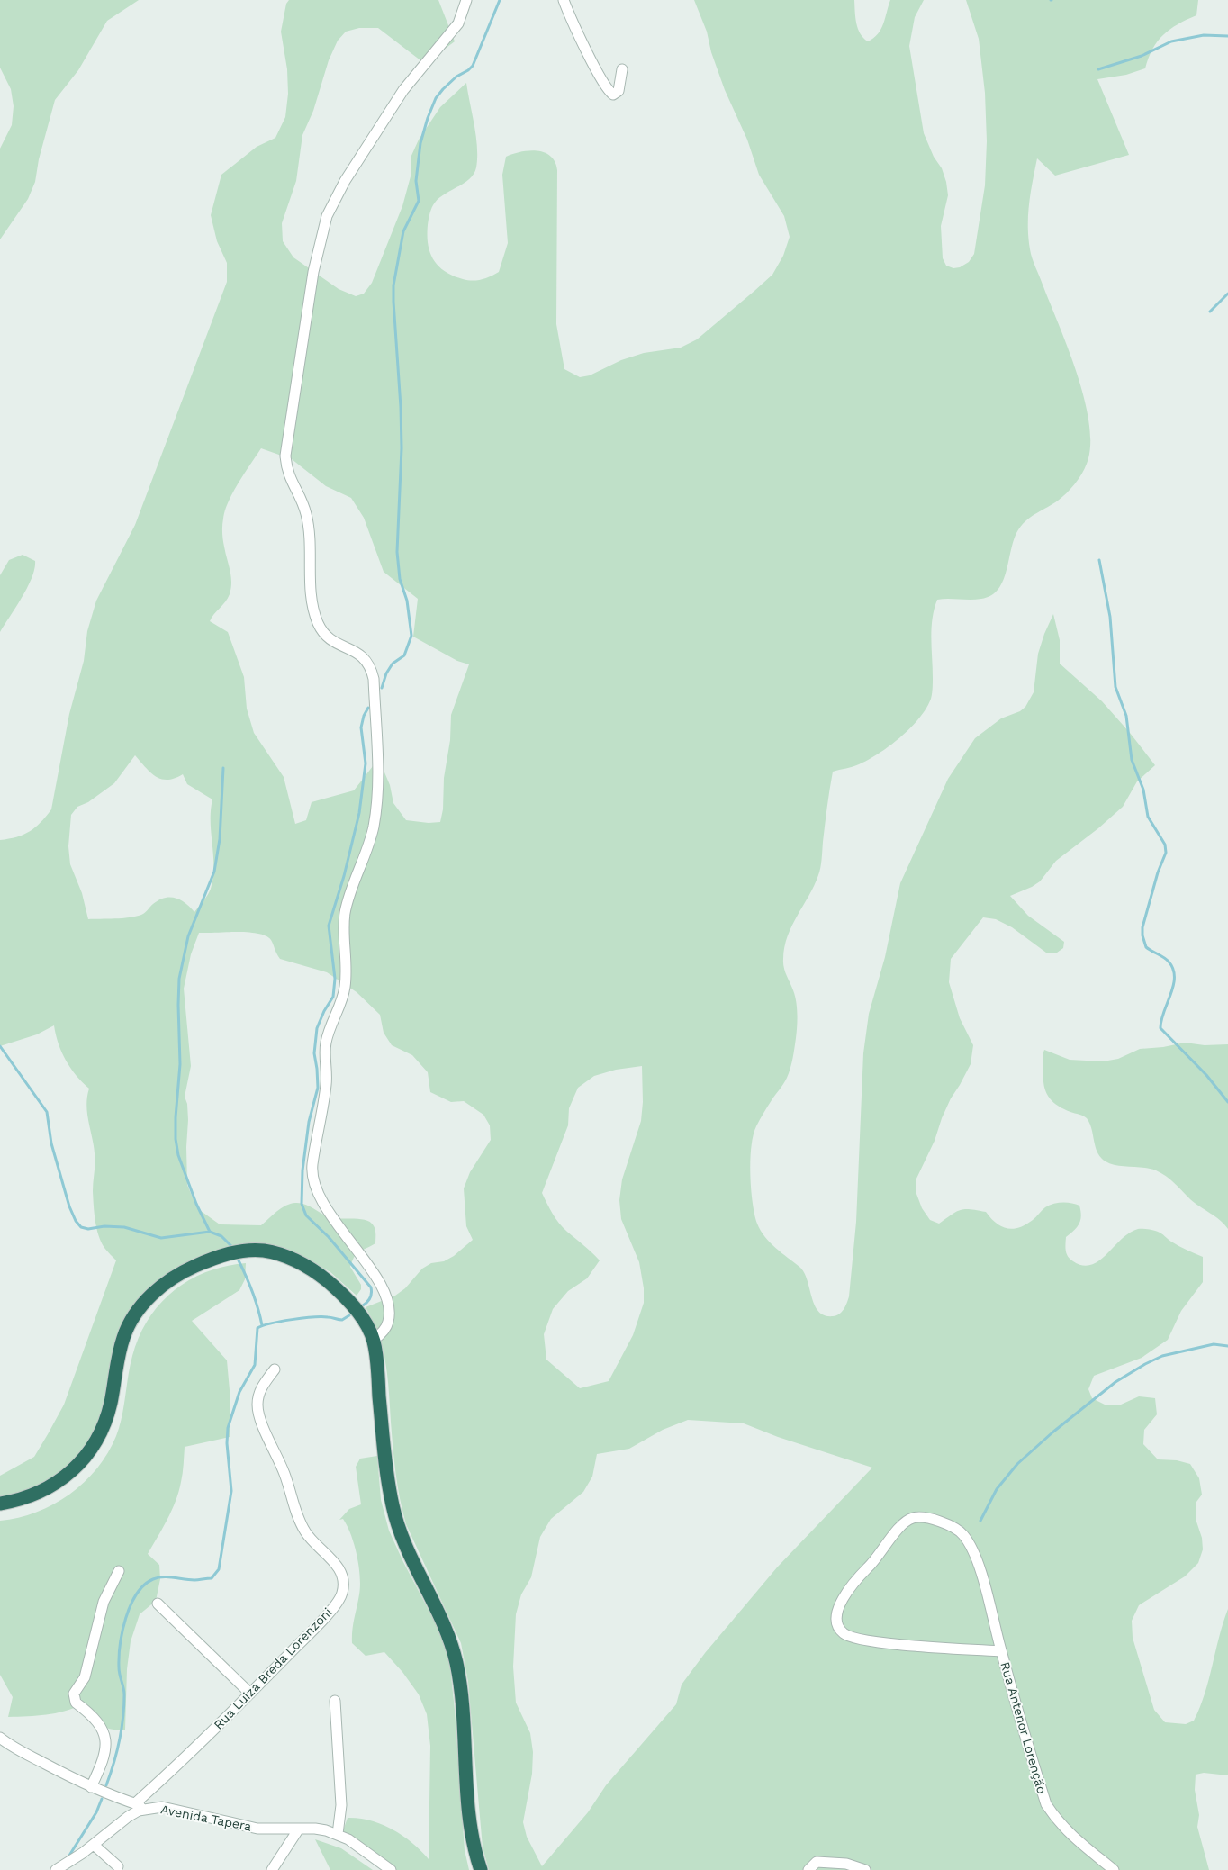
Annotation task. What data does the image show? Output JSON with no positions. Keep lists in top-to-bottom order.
{
  "streets": {
    "street": ["Rua Luiza Breda Lorenzoni", "Rua Antenor Lorenção", "Avenida Tapera"]
  }
}
